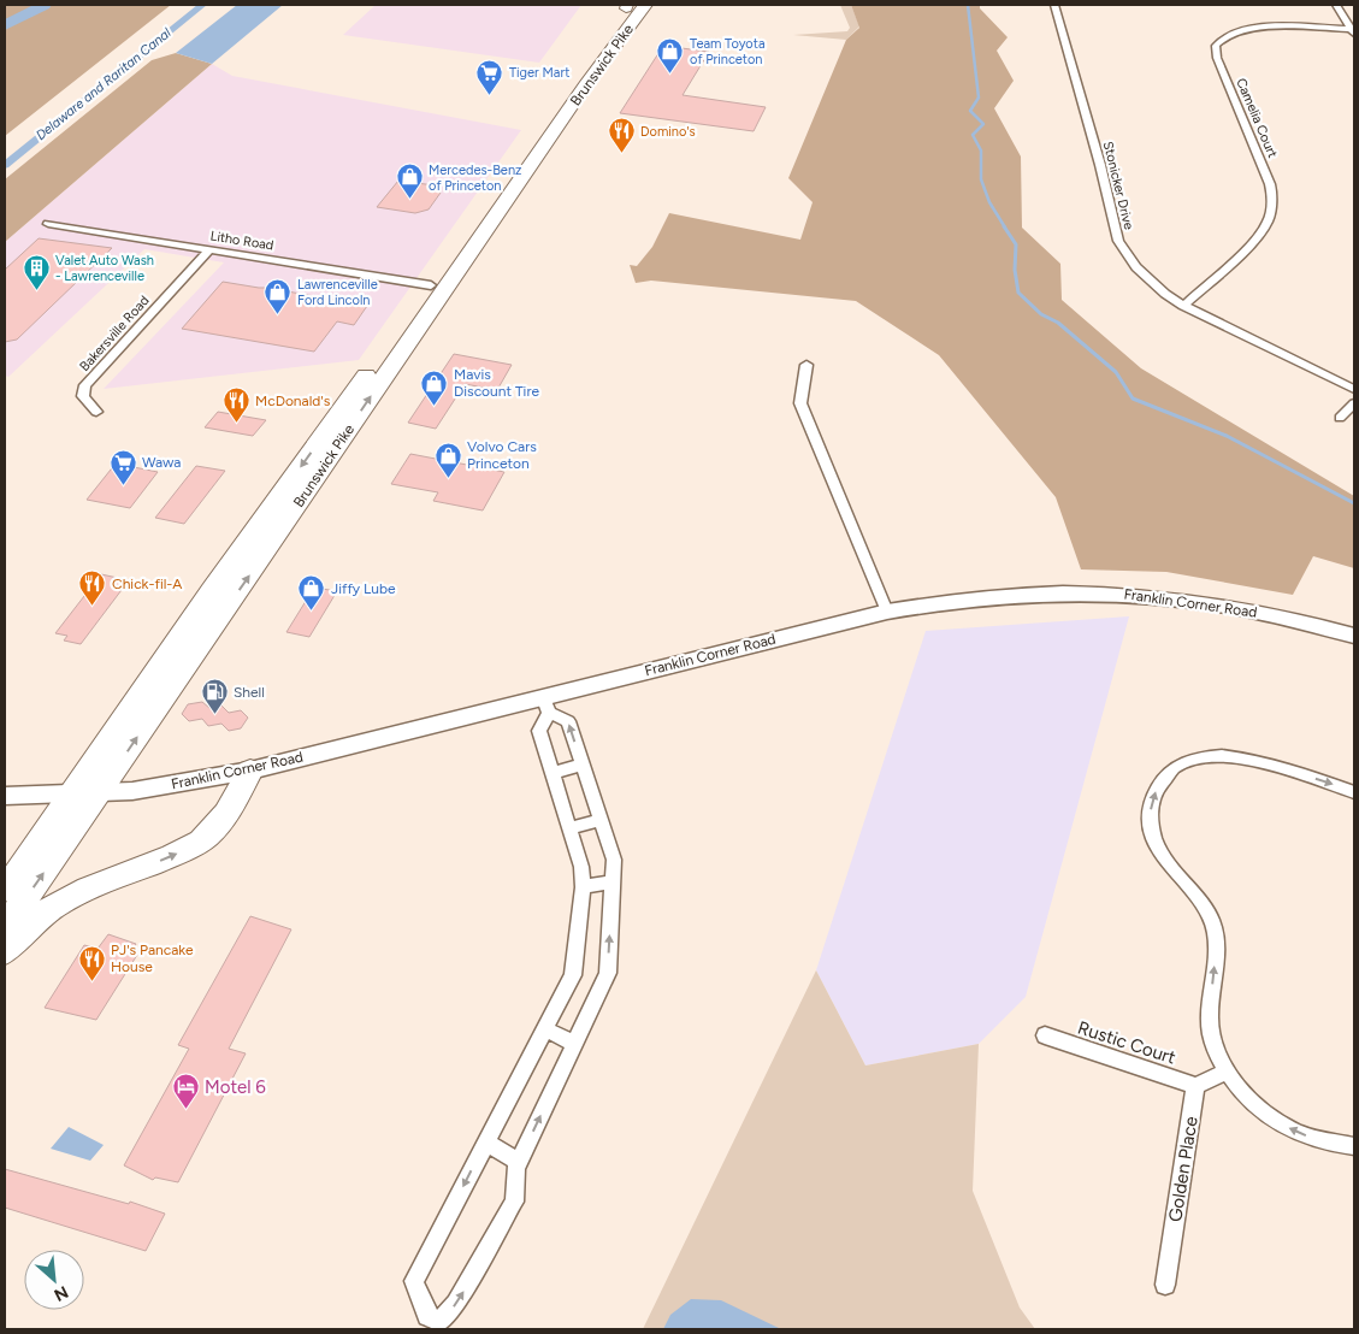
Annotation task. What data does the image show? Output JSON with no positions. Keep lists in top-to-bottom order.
{
  "streets": {
    "highway": ["Brunswick Pike"],
    "main road": ["Franklin Corner Road"],
    "street": [
      "Camelia Court",
      "Stonicker Drive",
      "Litho Road",
      "Bakersville Road",
      "Rustic Court",
      "Golden Place"
    ]
  },
  "crossings": [
    ["Brunswick Pike", "Litho Road"],
    ["Brunswick Pike", "Franklin Corner Road"],
    ["Camelia Court", "Stonicker Drive"],
    ["Litho Road", "Bakersville Road"],
    ["Rustic Court", "Golden Place"]
  ],
  "water": ["Delaware and Raritan Canal"],
  "places": {
    "shop": [
      "Team Toyota of Princeton",
      "Mercedes-Benz of Princeton",
      "Lawrenceville Ford Lincoln",
      "Mavis Discount Tire",
      "Volvo Cars Princeton",
      "Jiffy Lube"
    ],
    "supermarket": ["Tiger Mart", "Wawa"],
    "restaurant": [
      "Domino's",
      "McDonald's",
      "Chick-fil-A",
      "PJ's Pancake House"
    ],
    "building": ["Valet Auto Wash - Lawrenceville"],
    "fuel station": ["Shell"],
    "hotel": ["Motel 6"]
  },
  "north": "bottom right"
}
